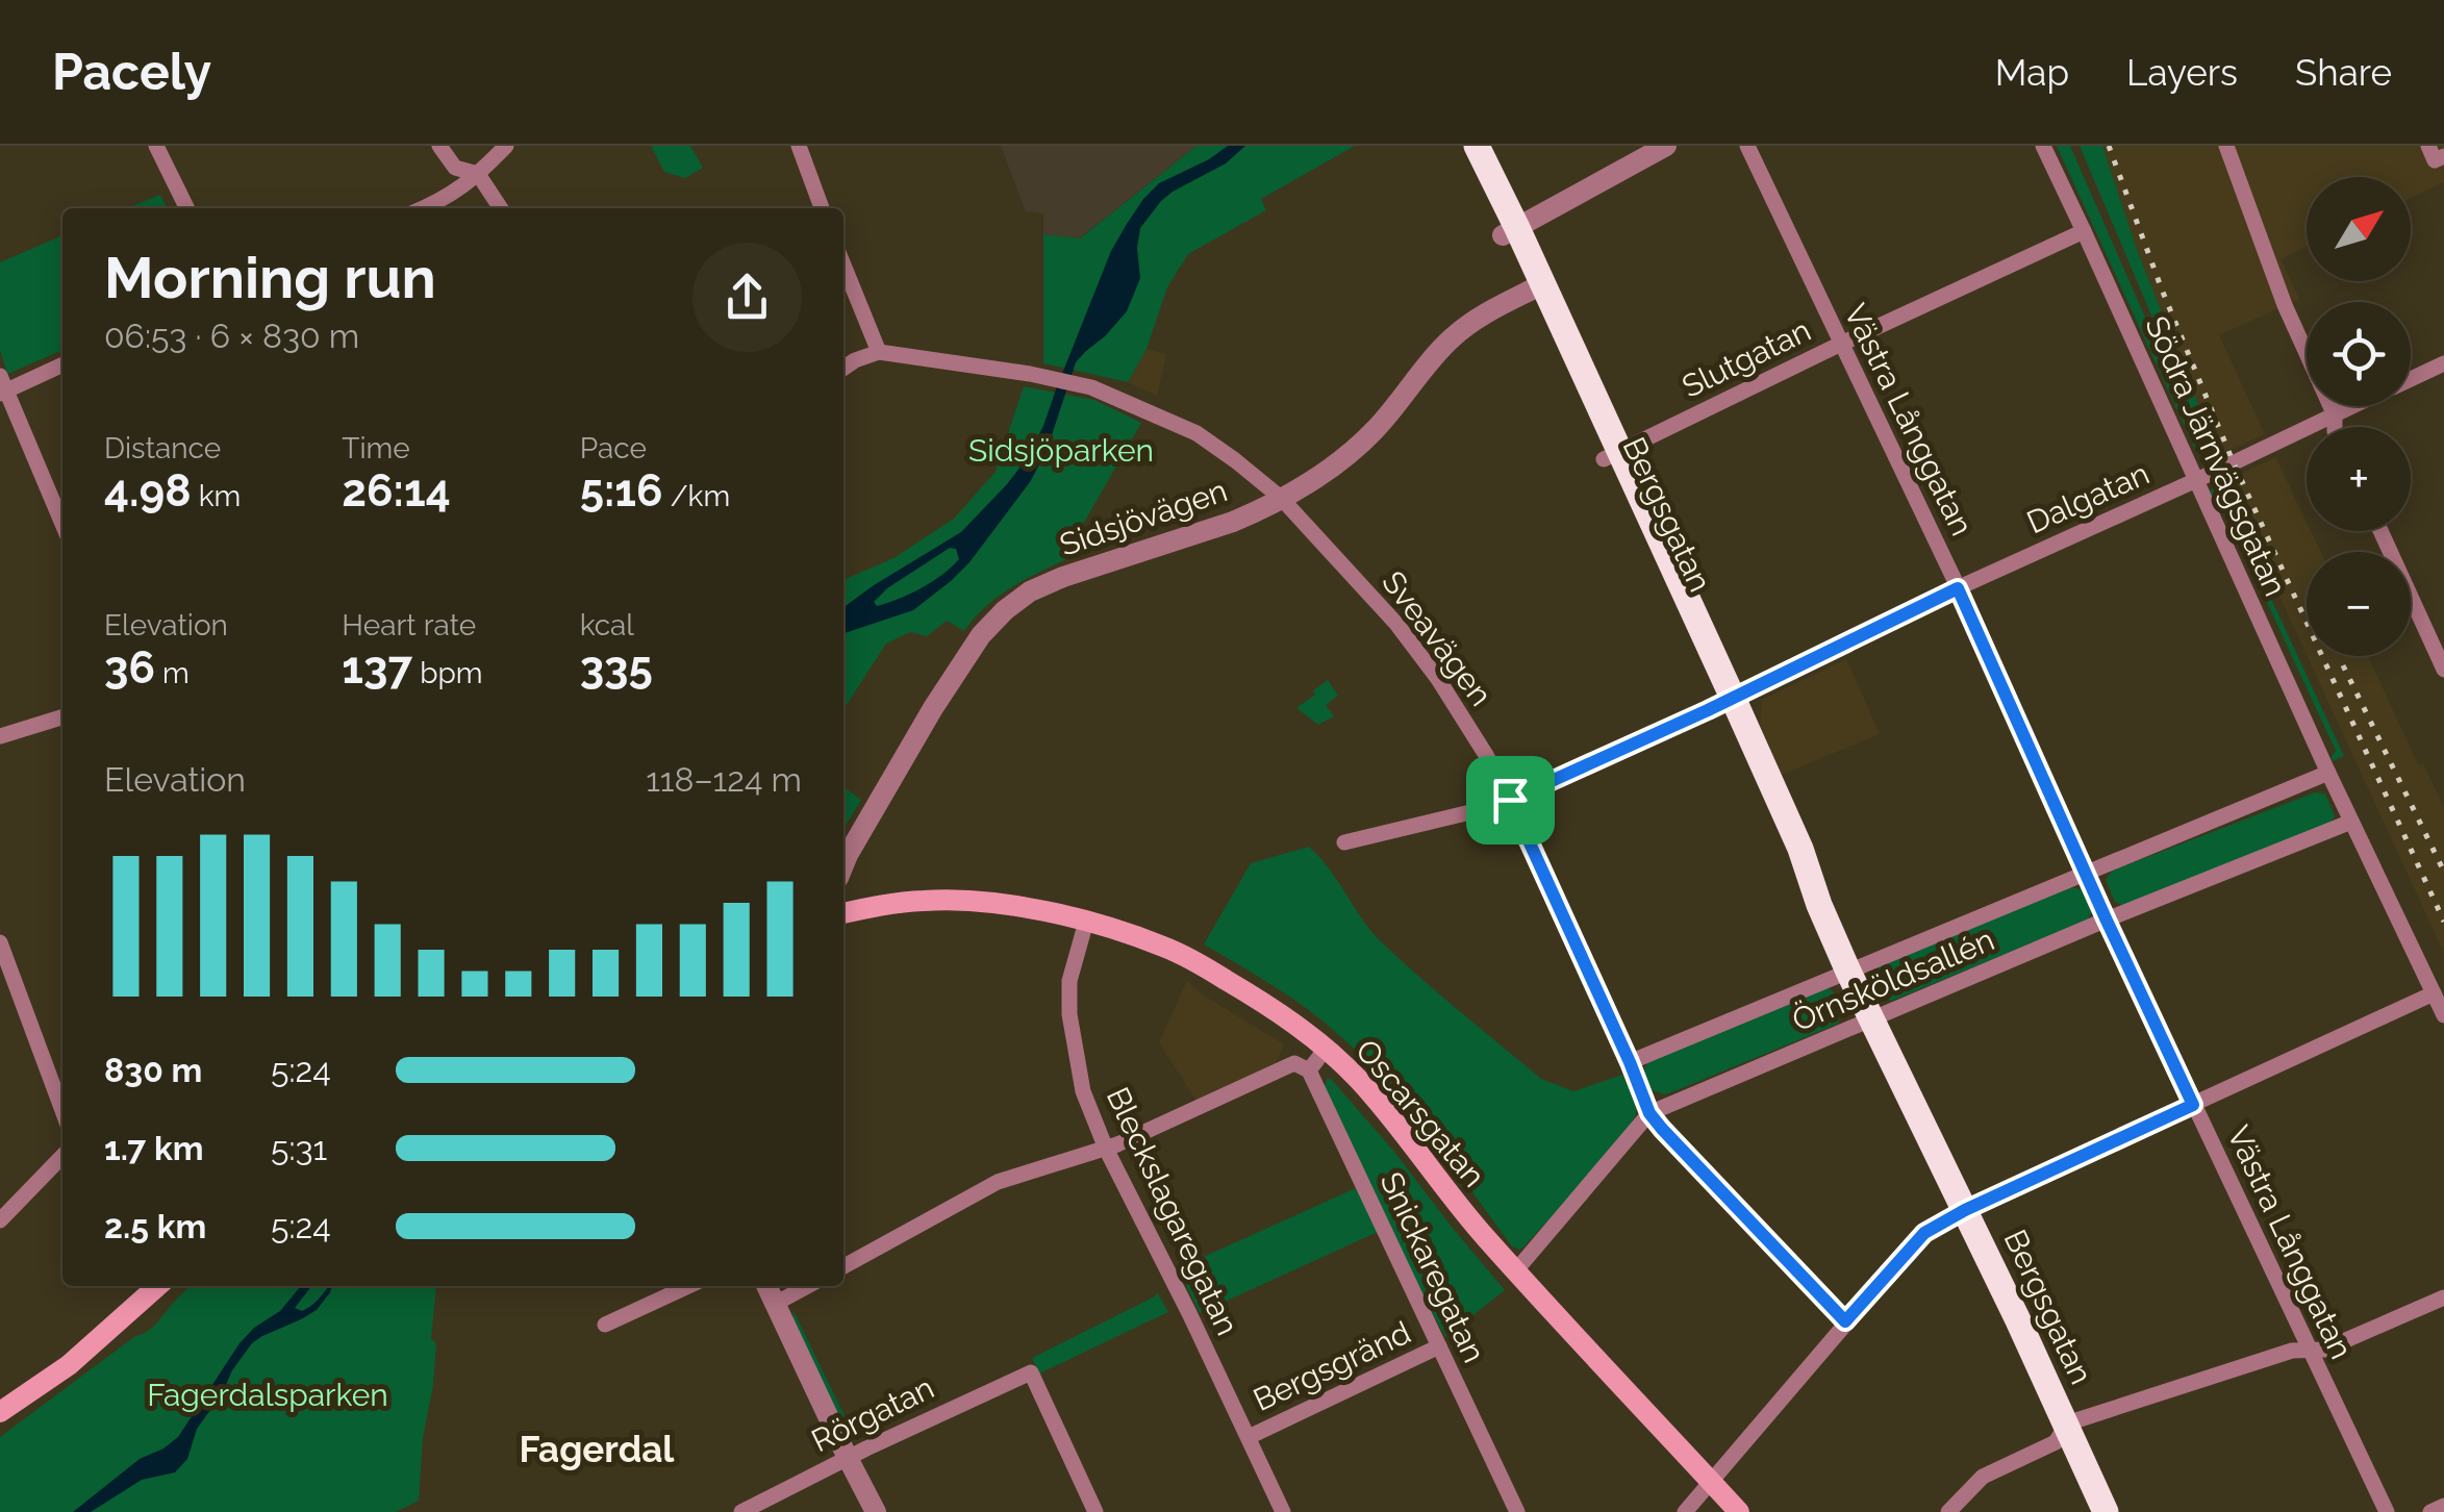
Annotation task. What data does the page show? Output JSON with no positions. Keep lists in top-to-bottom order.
{
  "streets": {
    "highway": ["Bergsgatan"],
    "main road": ["Oscarsgatan"],
    "street": [
      "Slutgatan",
      "Västra Långgatan",
      "Södra Järnvägsgatan",
      "Dalgatan",
      "Sidsjövägen",
      "Sveavägen",
      "Örnsköldsallén",
      "Bleckslagaregatan",
      "Snickaregatan",
      "Bergsgränd",
      "Rörgatan"
    ]
  },
  "crossings": [
    ["Slutgatan", "Västra Långgatan"],
    ["Slutgatan", "Södra Järnvägsgatan"],
    ["Slutgatan", "Bergsgatan"],
    ["Västra Långgatan", "Dalgatan"],
    ["Västra Långgatan", "Örnsköldsallén"],
    ["Södra Järnvägsgatan", "Dalgatan"],
    ["Södra Järnvägsgatan", "Örnsköldsallén"],
    ["Dalgatan", "Bergsgatan"],
    ["Dalgatan", "Sveavägen"],
    ["Bergsgatan", "Sidsjövägen"],
    ["Bergsgatan", "Örnsköldsallén"],
    ["Sidsjövägen", "Sveavägen"],
    ["Sveavägen", "Örnsköldsallén"],
    ["Örnsköldsallén", "Oscarsgatan"],
    ["Oscarsgatan", "Bleckslagaregatan"],
    ["Bleckslagaregatan", "Bergsgränd"],
    ["Snickaregatan", "Bergsgränd"]
  ],
  "districts": ["Fagerdal"],
  "parks": ["Sidsjöparken", "Fagerdalsparken"],
  "north": "top right",
  "page": {
    "header": "Pacely",
    "nav": ["Map", "Layers", "Share"],
    "map_buttons": ["+", "−"],
    "heading": ["Morning run", "06:53 · 6 × 830 m"],
    "stats": [
      ["Distance", "4.98 km"],
      ["Time", "26:14"],
      ["Pace", "5:16 /km"],
      ["Elevation", "36 m"],
      ["Heart rate", "137 bpm"],
      ["kcal", "335"]
    ],
    "chart": ["Elevation", "118–124 m"],
    "list": [
      {
        "name": "830 m",
        "note": "5:24"
      },
      {
        "name": "1.7 km",
        "note": "5:31"
      },
      {
        "name": "2.5 km",
        "note": "5:24"
      }
    ]
  }
}
